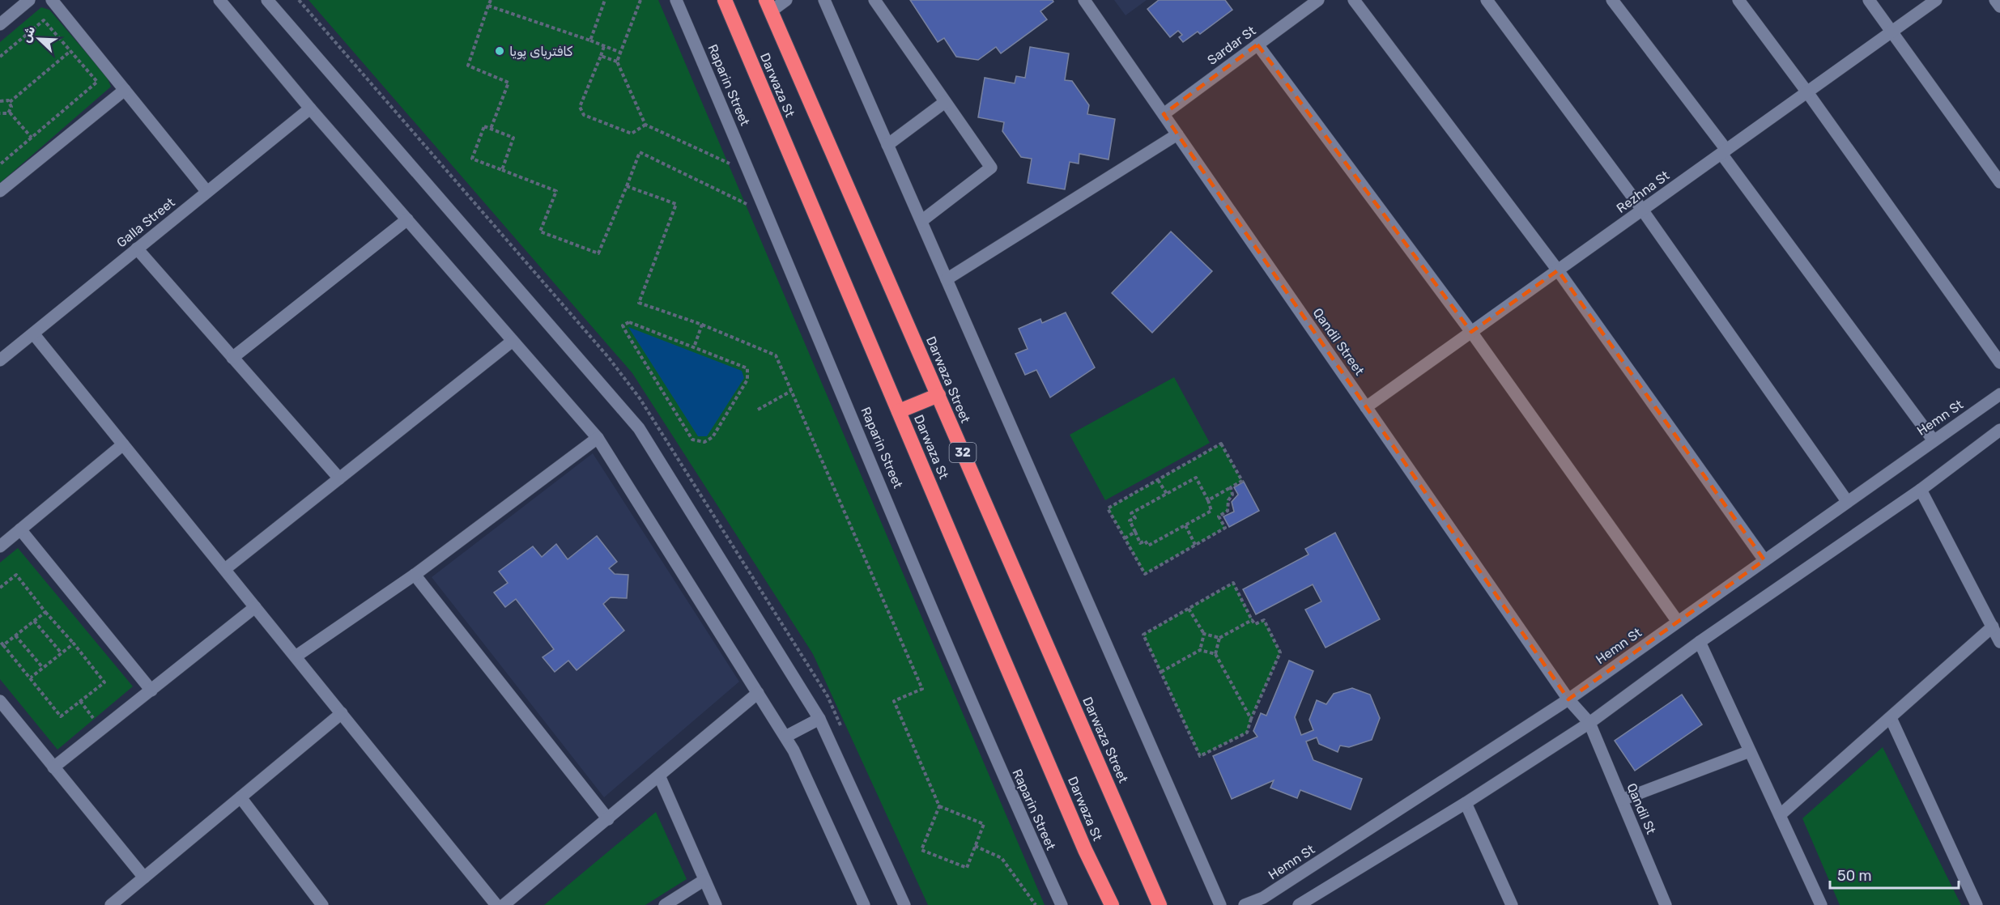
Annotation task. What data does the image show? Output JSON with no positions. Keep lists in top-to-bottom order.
{
  "streets": {
    "highway": ["Darwaza St", "Darwaza Street", "32"],
    "street": [
      "Sardar St",
      "Raparin Street",
      "Rezhna St",
      "Galla Street",
      "Qandil Street",
      "Hemn St",
      "Qandil St"
    ]
  },
  "crossings": [
    ["Sardar St", "Qandil Street"],
    ["Rezhna St", "Qandil Street"],
    ["Qandil Street", "Hemn St"],
    ["Qandil Street", "Qandil St"],
    ["Hemn St", "Qandil St"]
  ],
  "places": ["کافتریای پویا"],
  "scale_bar": "50 m",
  "north": "top left"
}
